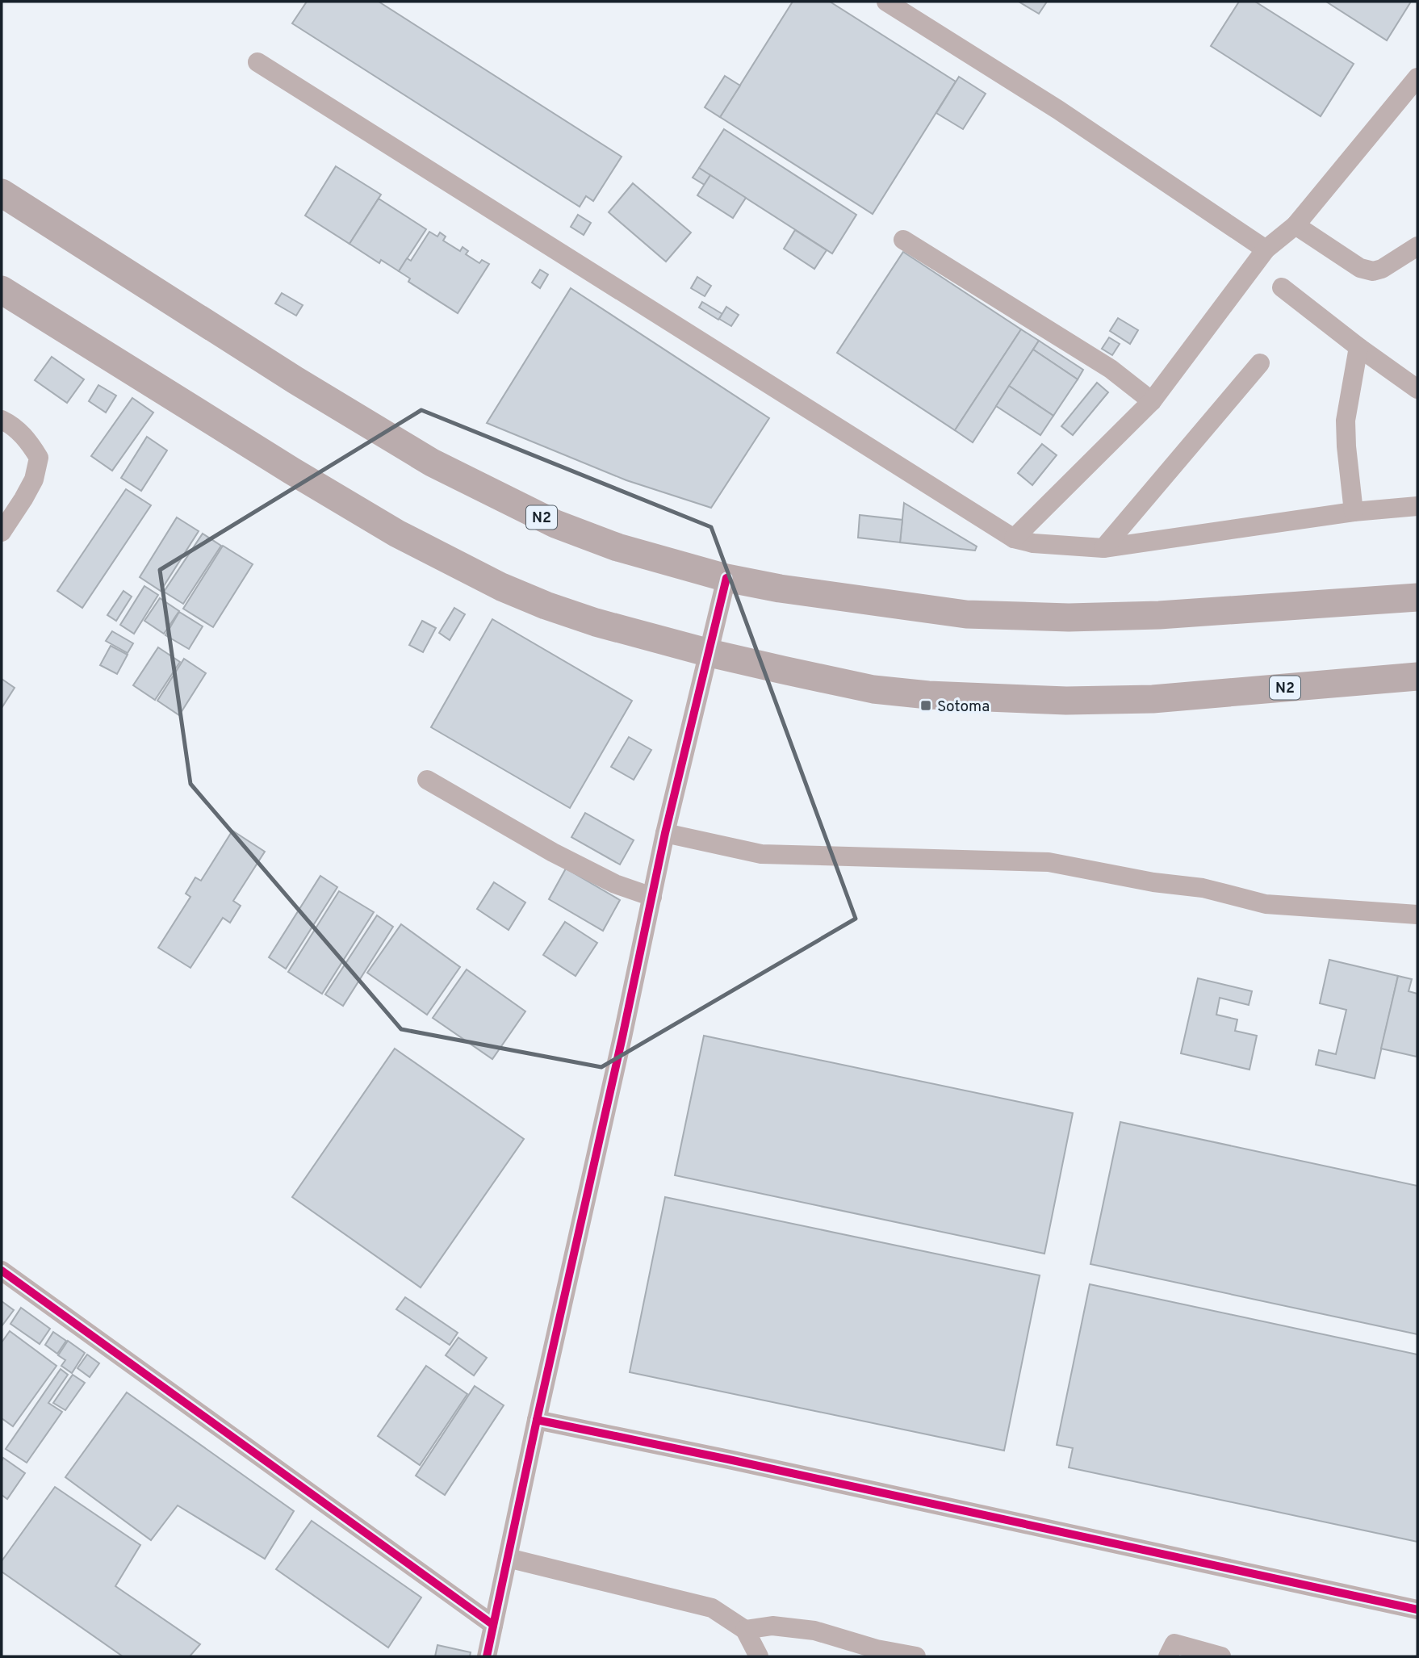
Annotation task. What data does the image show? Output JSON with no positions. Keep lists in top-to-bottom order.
{
  "streets": {
    "highway": ["N2"]
  },
  "places": {
    "transit": ["Sotoma"]
  }
}
